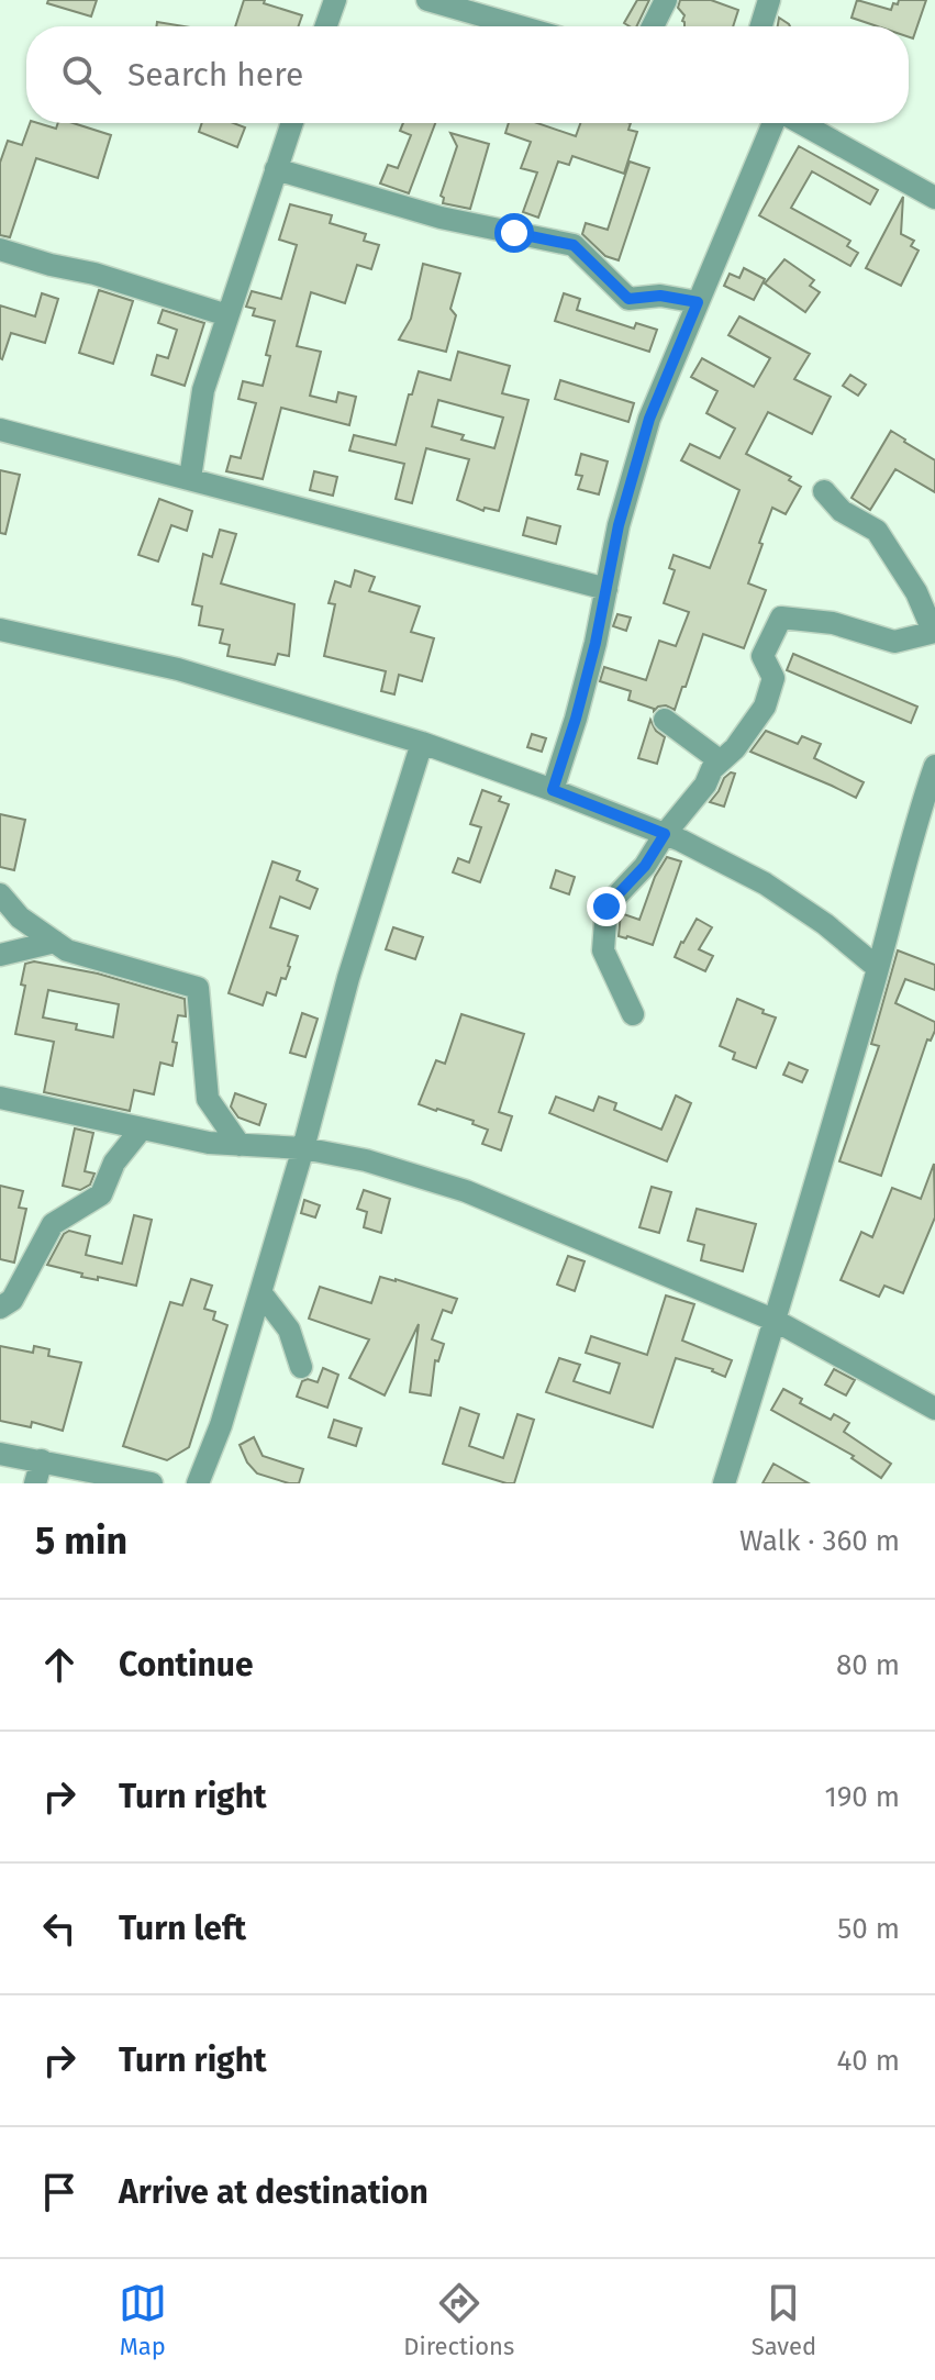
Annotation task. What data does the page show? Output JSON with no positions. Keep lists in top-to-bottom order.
{
  "page": {
    "search": "Search here",
    "heading": ["5 min", "Walk · 360 m"],
    "list": [
      ["Continue", "80 m"],
      ["Turn right", "190 m"],
      ["Turn left", "50 m"],
      ["Turn right", "40 m"],
      "Arrive at destination"
    ],
    "nav": ["Map", "Directions", "Saved"]
  }
}
